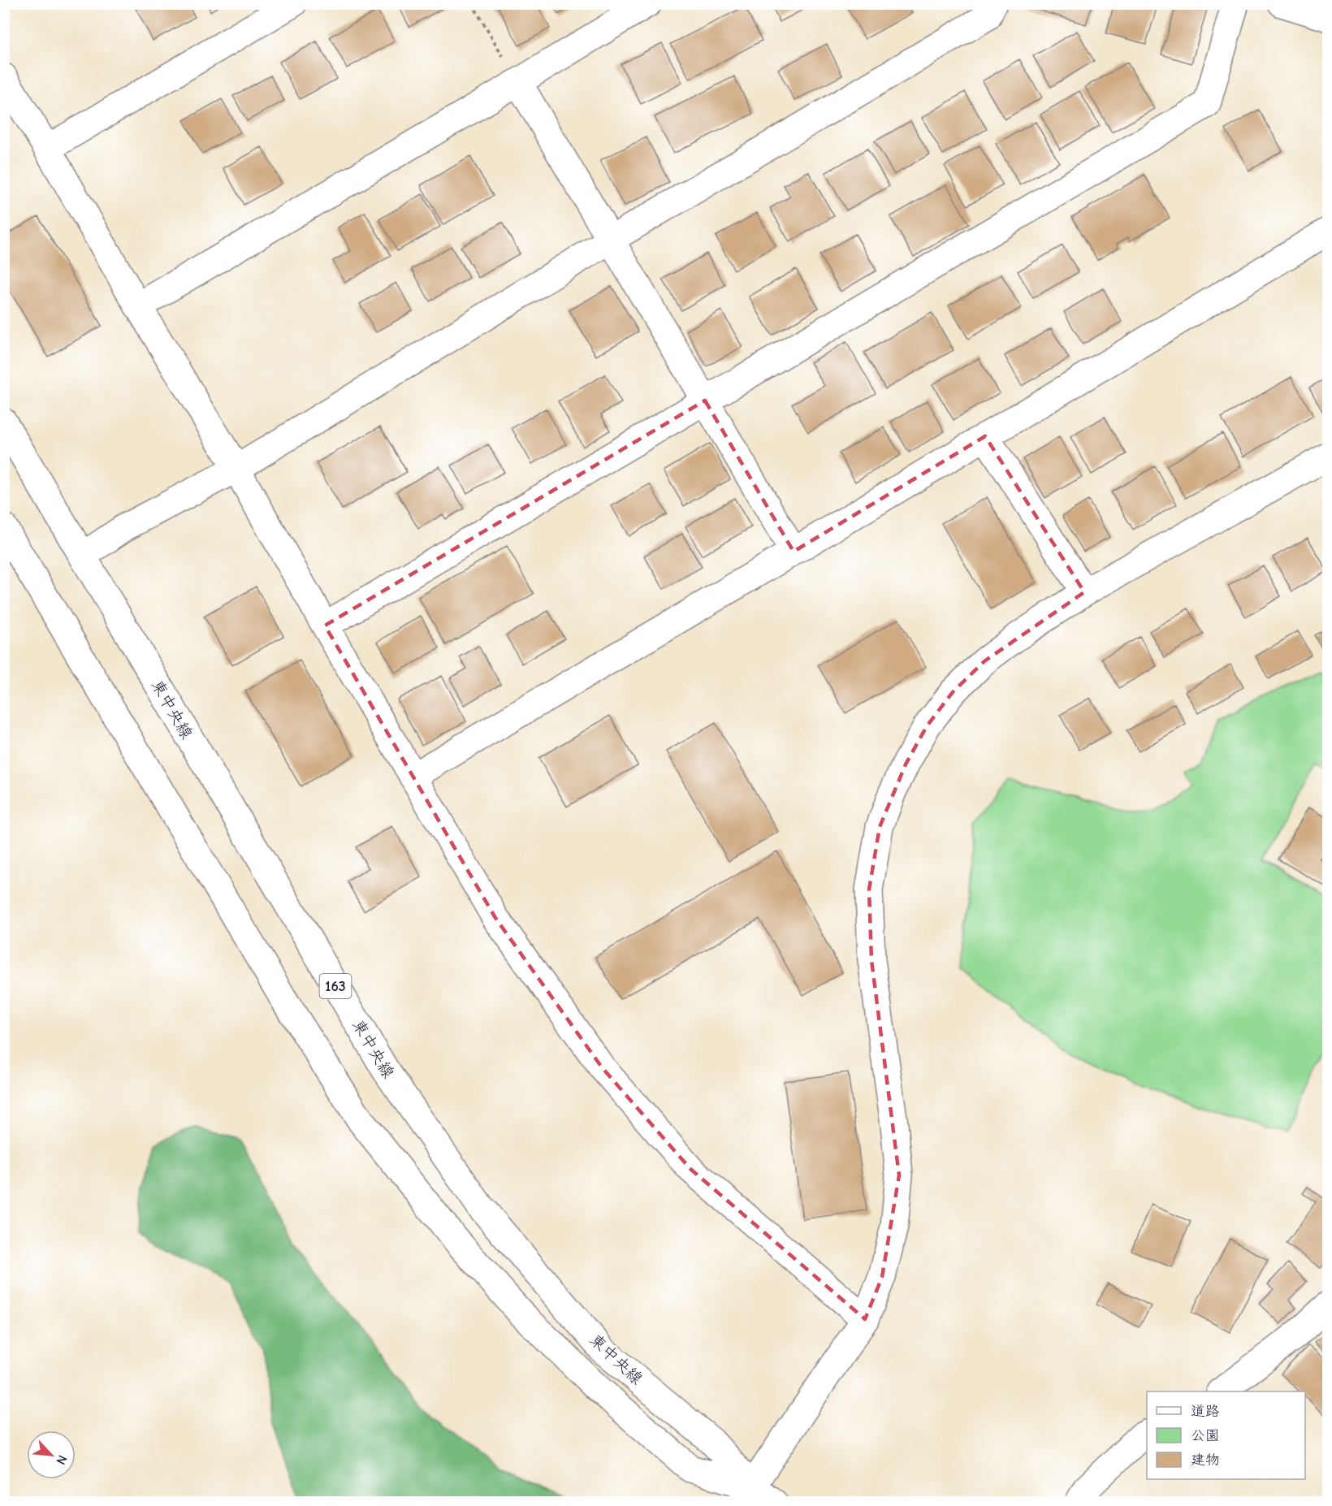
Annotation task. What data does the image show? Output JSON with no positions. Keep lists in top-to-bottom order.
{
  "streets": {
    "main road": ["東中央線", "163"]
  },
  "legend": ["道路", "公園", "建物"],
  "north": "bottom right"
}
